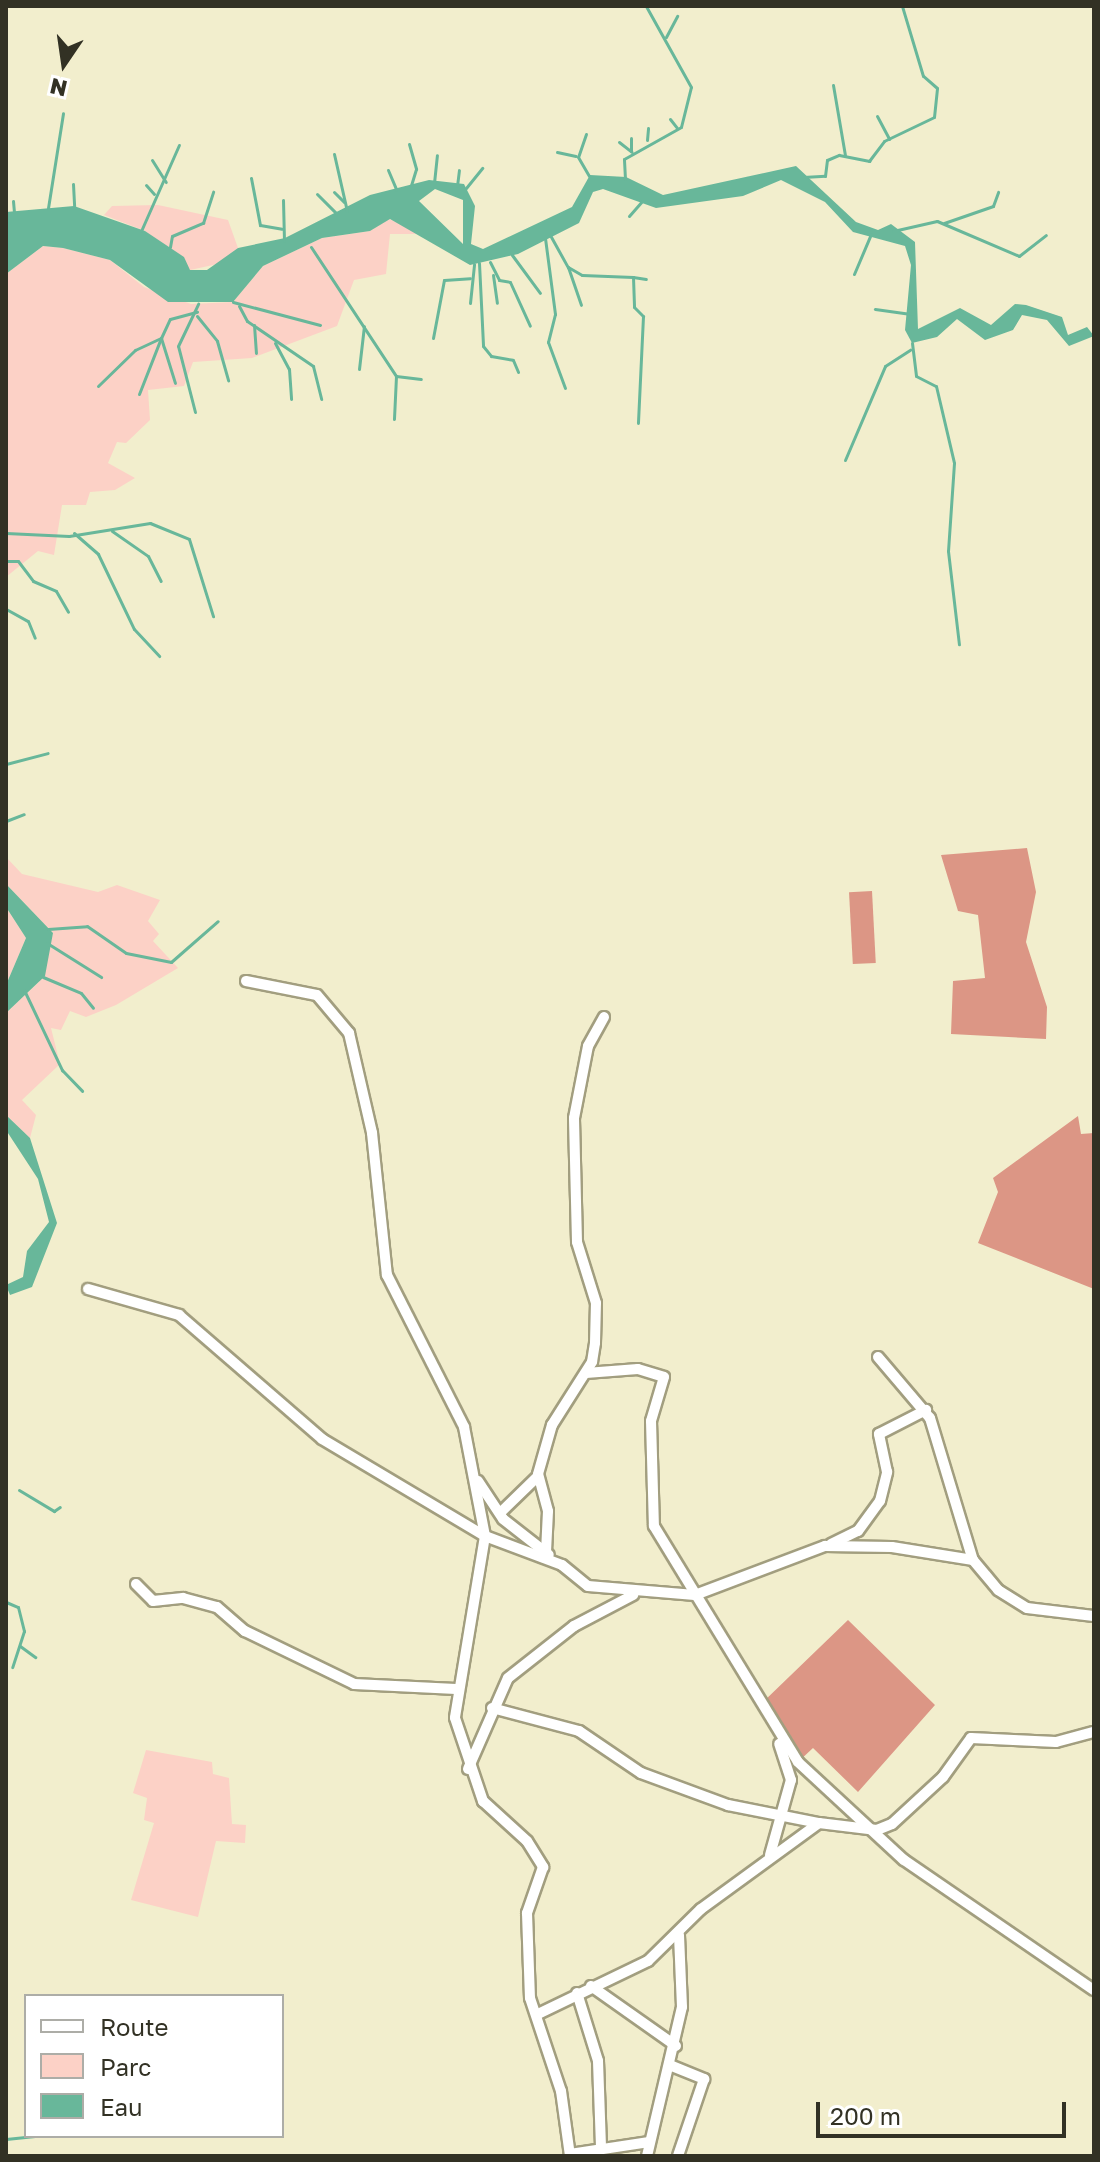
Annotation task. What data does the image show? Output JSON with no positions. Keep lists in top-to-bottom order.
{
  "legend": ["Route", "Parc", "Eau"],
  "scale_bar": "200 m",
  "north": "bottom"
}
